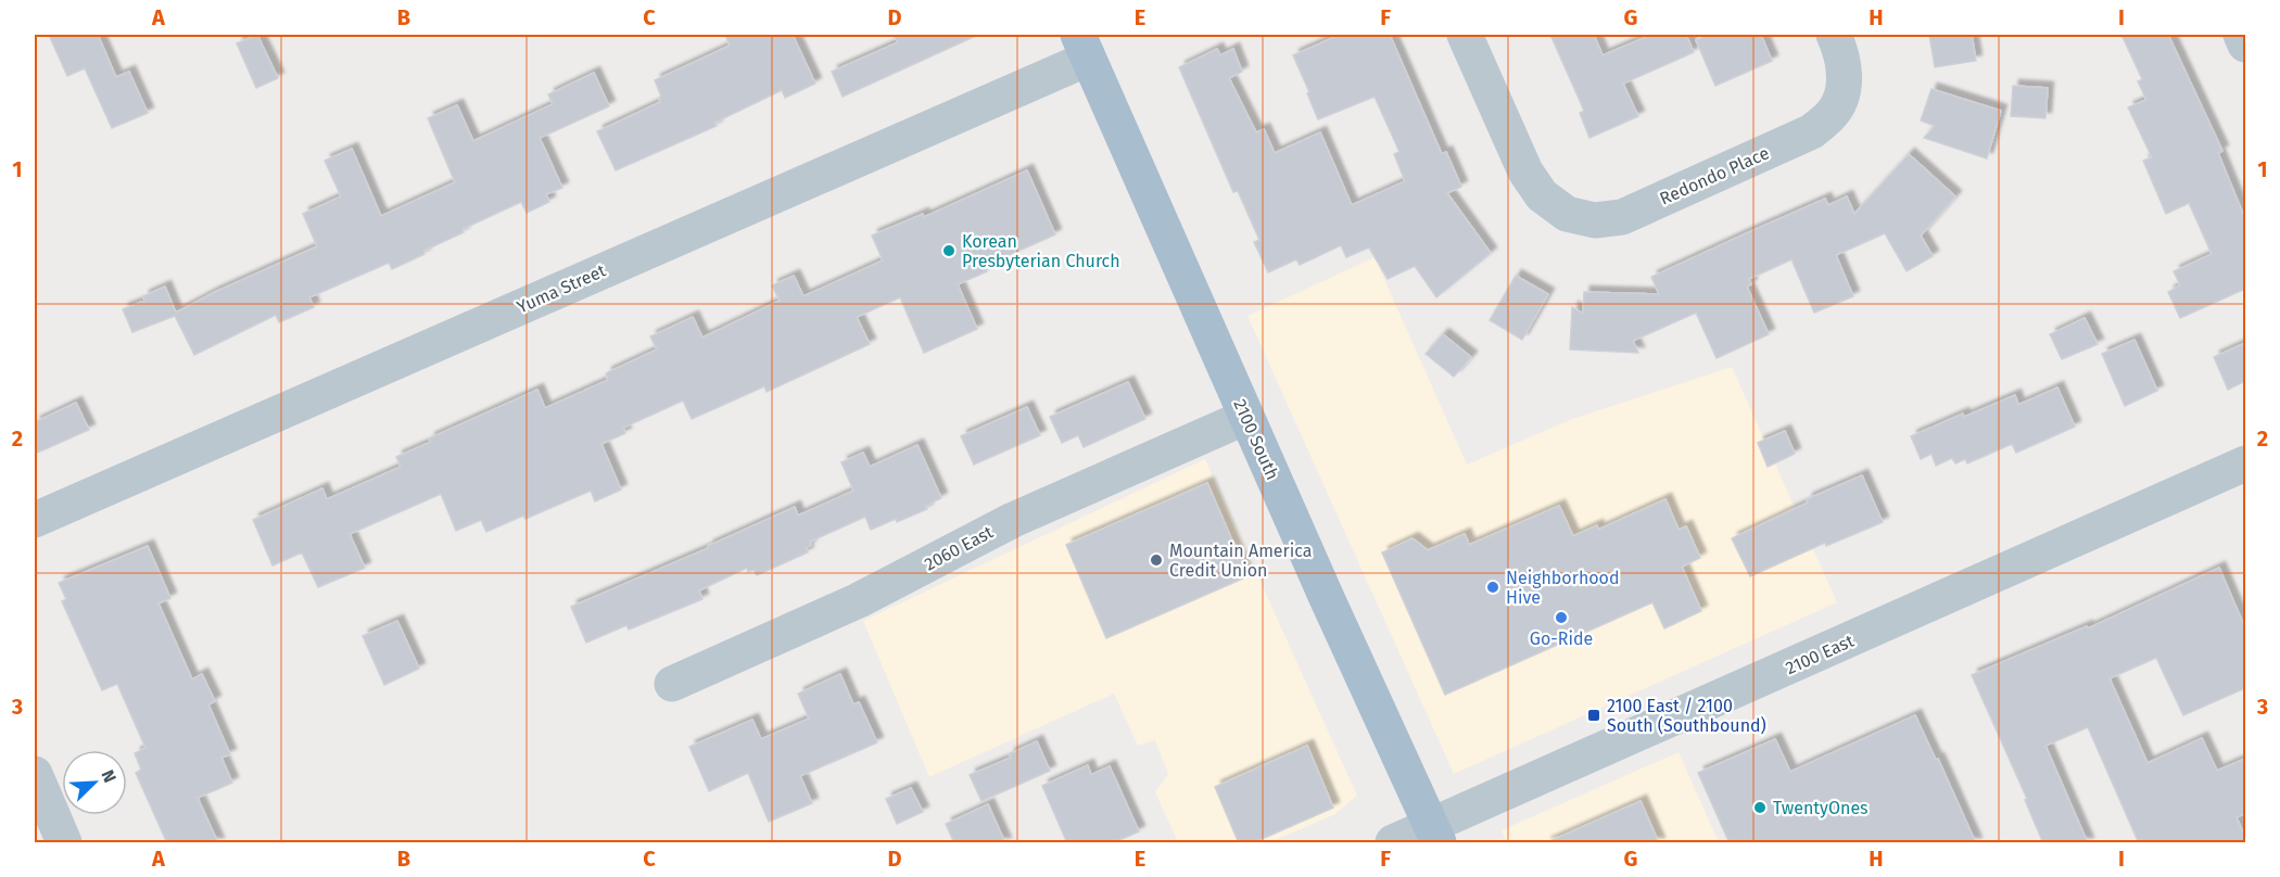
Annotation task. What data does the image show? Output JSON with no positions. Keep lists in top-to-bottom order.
{
  "streets": {
    "main road": ["2100 South"],
    "street": [
      "Redondo Place",
      "Yuma Street",
      "2060 East",
      "2100 East"
    ]
  },
  "crossings": [
    ["Yuma Street", "2100 South"],
    ["2100 South", "2060 East"],
    ["2100 South", "2100 East"]
  ],
  "places": {
    "other": [
      "Korean Presbyterian Church",
      "Mountain America Credit Union",
      "Neighborhood Hive",
      "Go-Ride",
      "TwentyOnes"
    ],
    "transit": ["2100 East / 2100 South (Southbound)"]
  },
  "north": "top right",
  "grid": {
    "columns": [
      "A",
      "B",
      "C",
      "D",
      "E",
      "F",
      "G",
      "H",
      "I"
    ],
    "rows": ["1", "2", "3"]
  }
}
